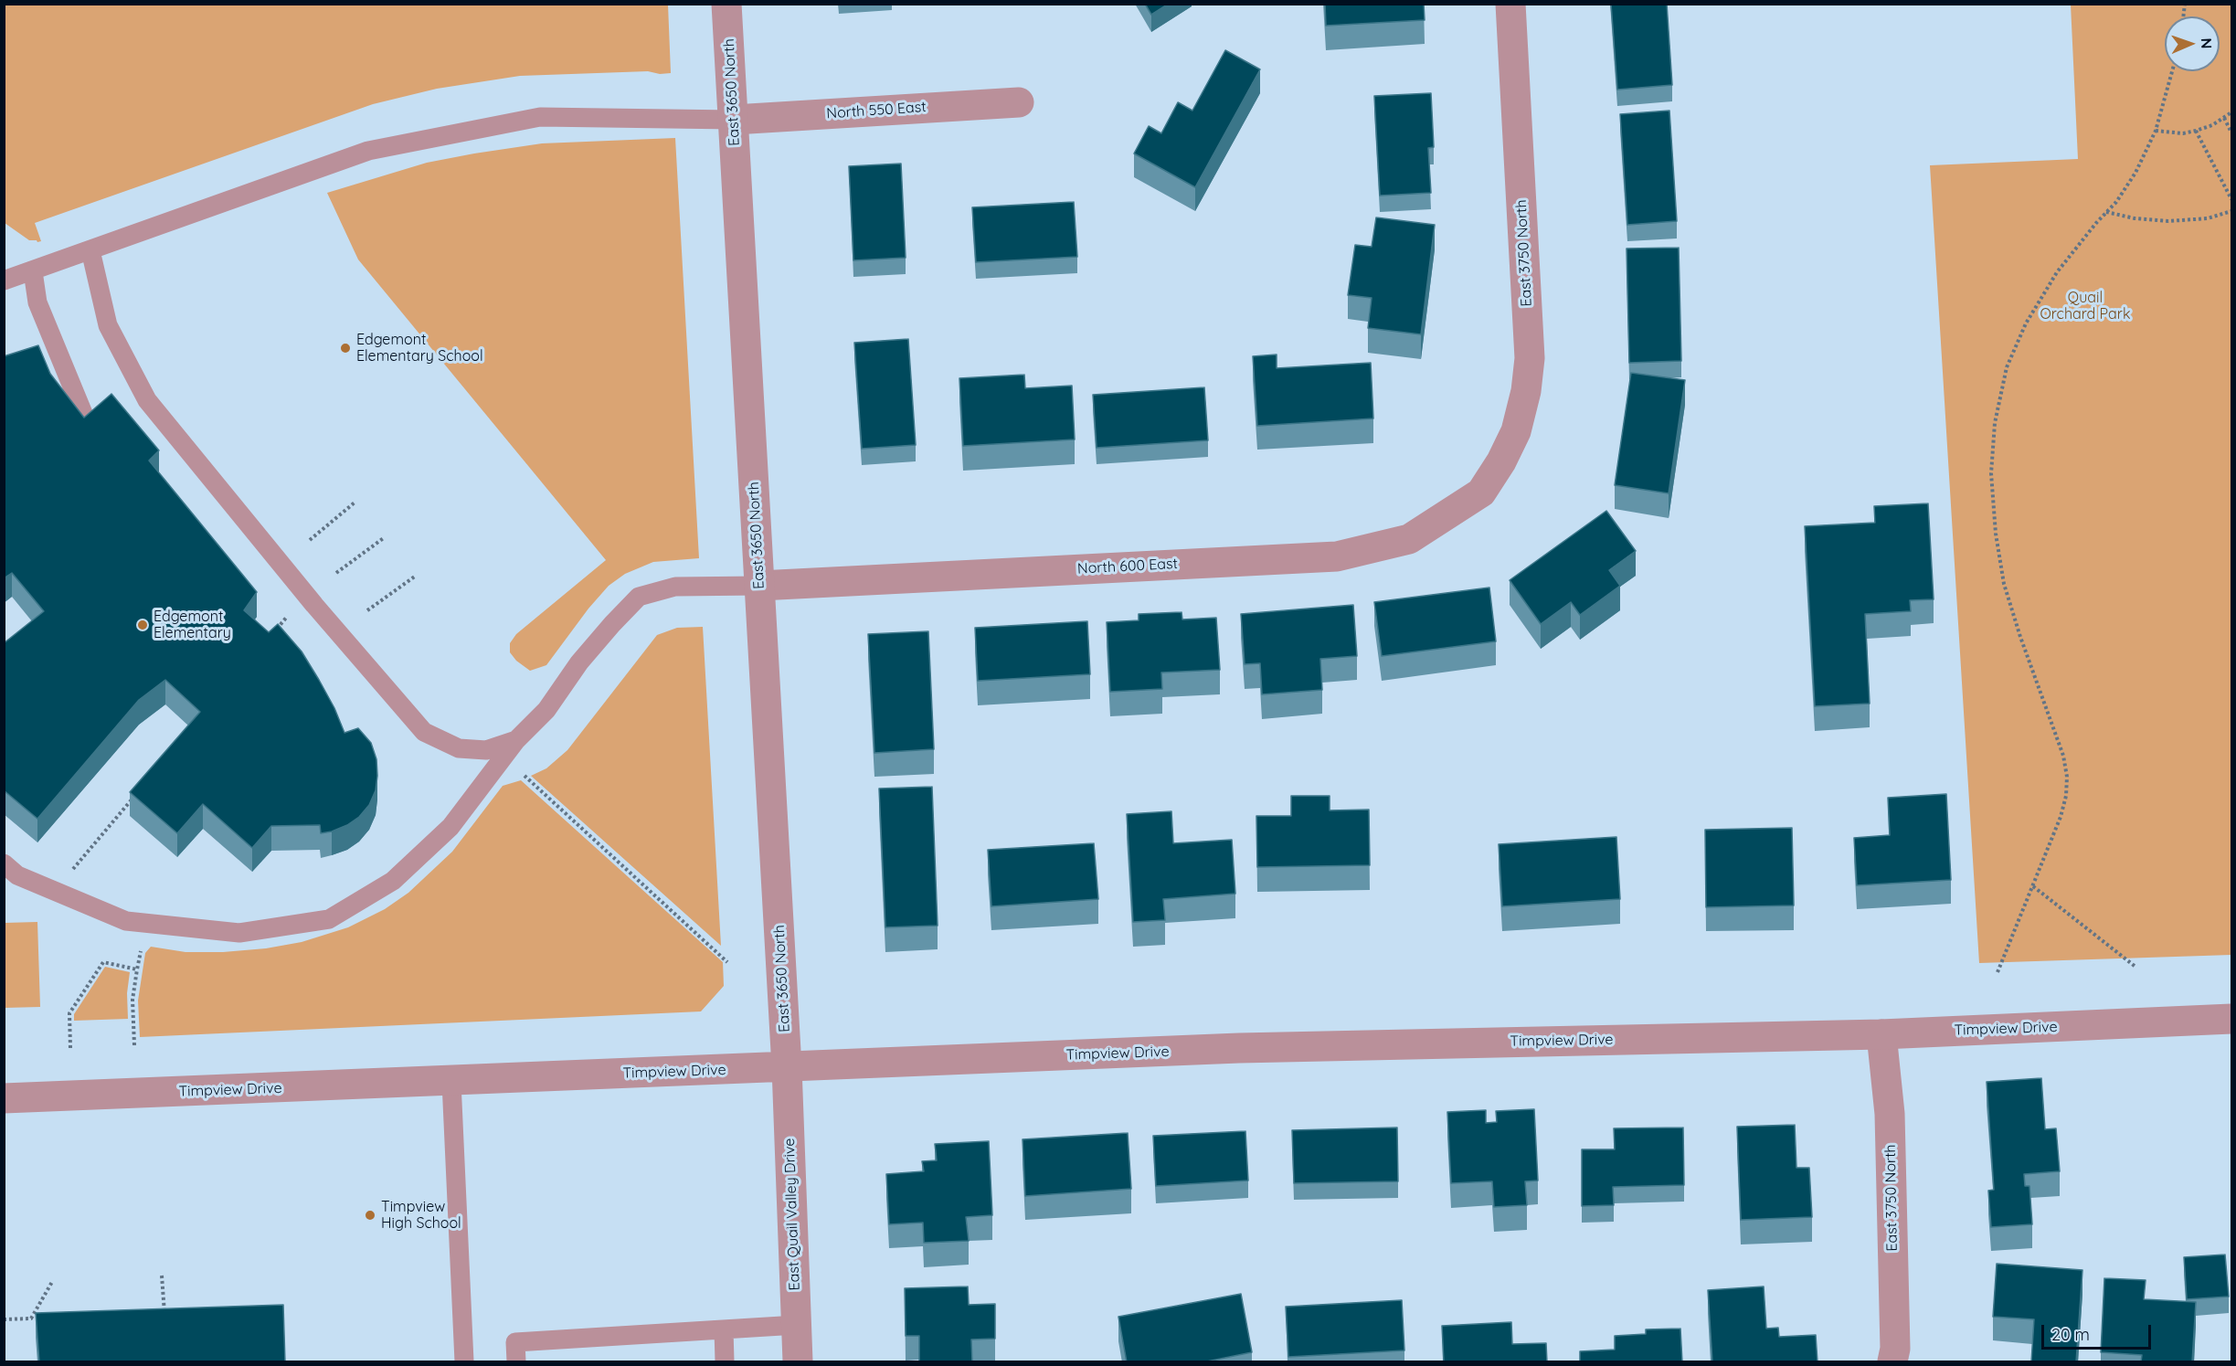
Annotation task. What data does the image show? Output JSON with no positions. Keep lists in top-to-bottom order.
{
  "streets": {
    "street": [
      "East 3650 North",
      "North 550 East",
      "East 3750 North",
      "North 600 East",
      "Timpview Drive",
      "East Quail Valley Drive"
    ]
  },
  "crossings": [
    ["East 3650 North", "North 550 East"],
    ["East 3650 North", "North 600 East"],
    ["East 3650 North", "Timpview Drive"],
    ["East 3650 North", "East Quail Valley Drive"],
    ["East 3750 North", "North 600 East"],
    ["East 3750 North", "Timpview Drive"],
    ["Timpview Drive", "East Quail Valley Drive"]
  ],
  "parks": ["Quail Orchard Park"],
  "places": ["Edgemont Elementary School", "Edgemont Elementary", "Timpview High School"],
  "scale_bar": "20 m",
  "north": "right"
}
